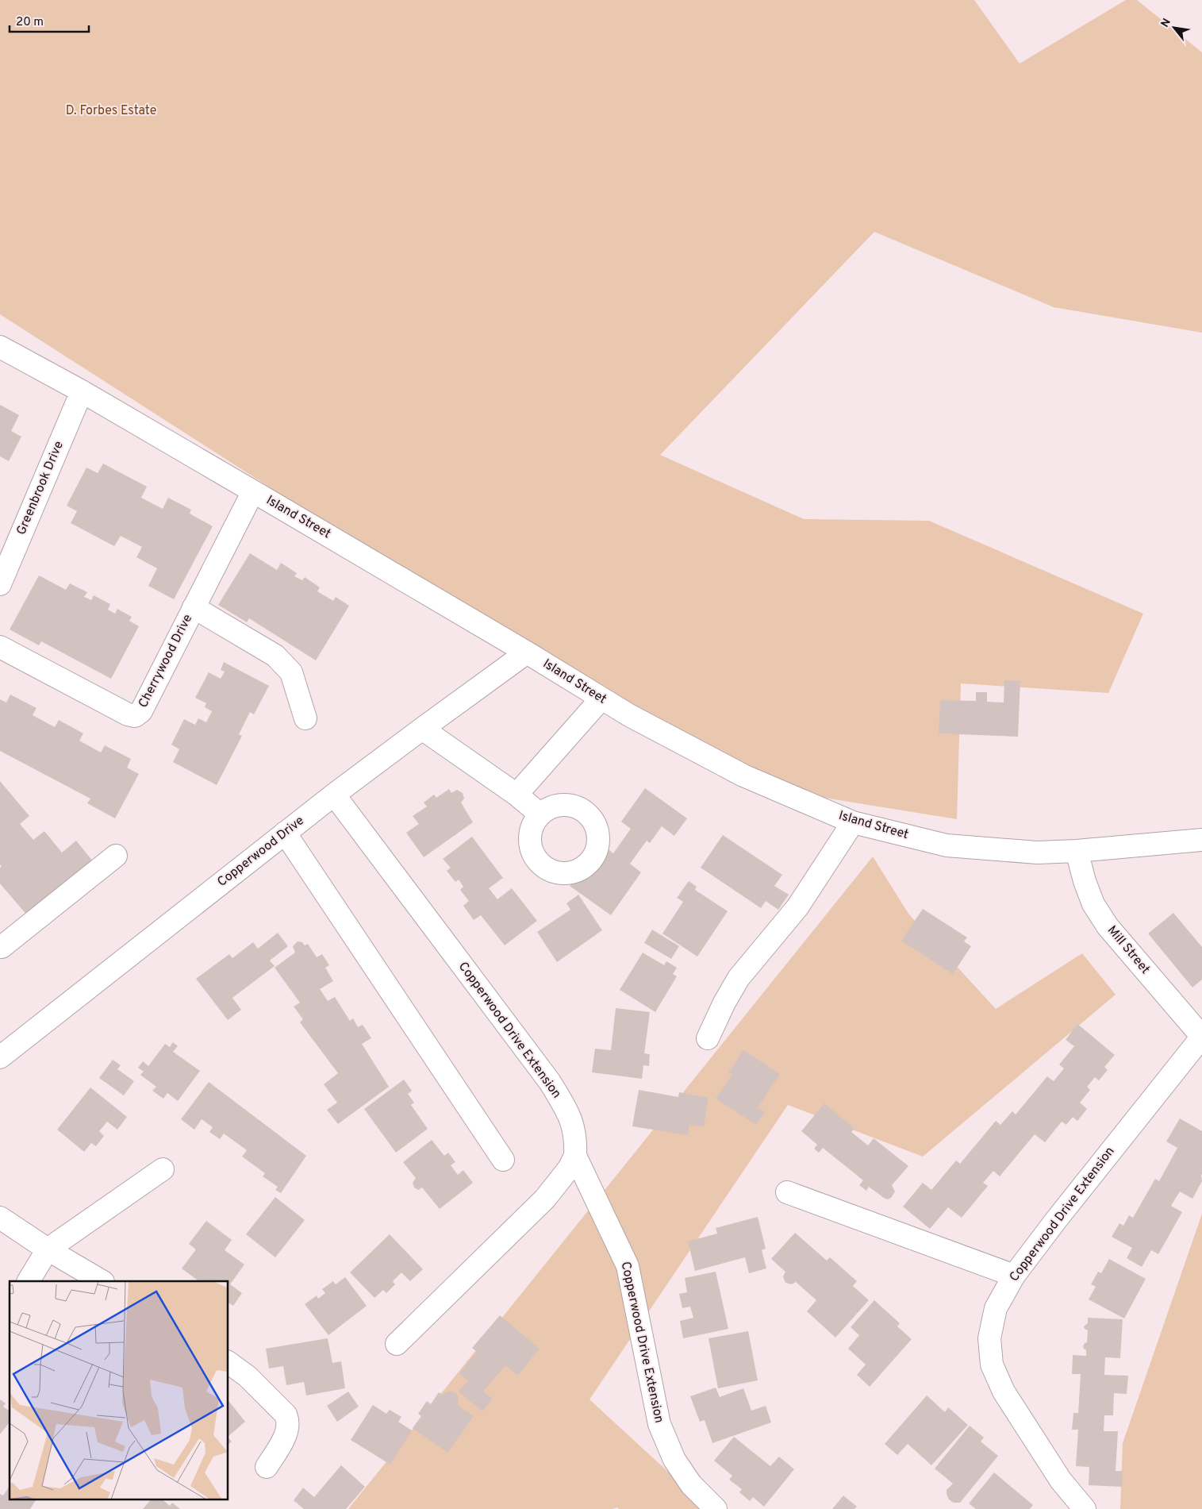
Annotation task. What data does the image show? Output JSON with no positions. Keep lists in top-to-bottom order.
{
  "streets": {
    "street": [
      "Greenbrook Drive",
      "Island Street",
      "Cherrywood Drive",
      "Copperwood Drive",
      "Mill Street",
      "Copperwood Drive Extension"
    ]
  },
  "crossings": [
    ["Greenbrook Drive", "Island Street"],
    ["Island Street", "Cherrywood Drive"],
    ["Island Street", "Copperwood Drive"],
    ["Island Street", "Mill Street"],
    ["Copperwood Drive", "Copperwood Drive Extension"],
    ["Mill Street", "Copperwood Drive Extension"]
  ],
  "parks": ["D. Forbes Estate"],
  "scale_bar": "20 m",
  "north": "top left"
}
